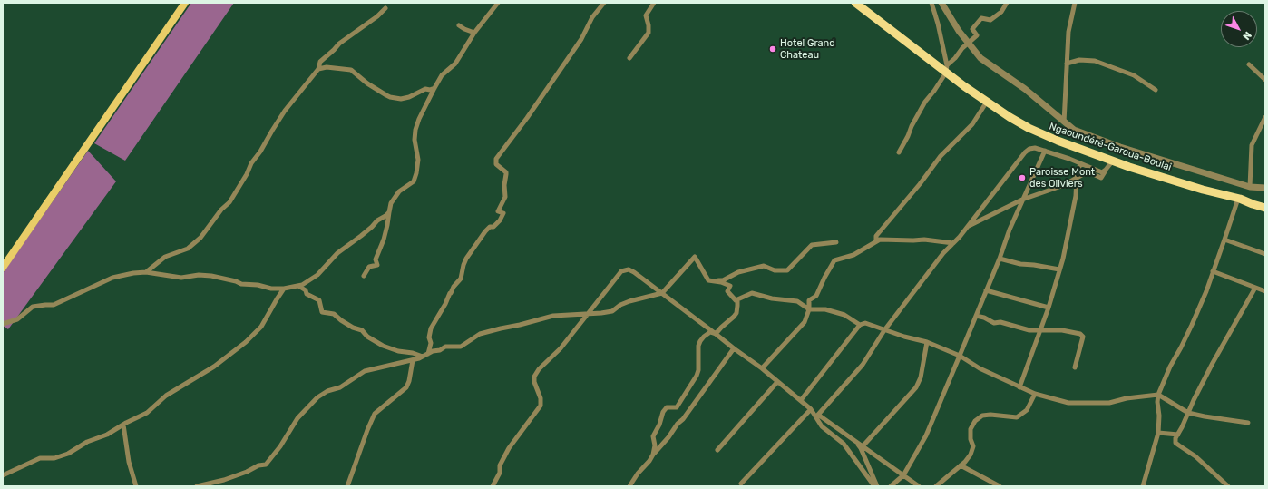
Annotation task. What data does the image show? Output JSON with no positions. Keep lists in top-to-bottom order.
{
  "streets": {
    "highway": ["Ngaoundéré-Garoua-Boulai"]
  },
  "places": ["Hotel Grand Chateau", "Paroisse Mont des Oliviers"],
  "north": "bottom right"
}
